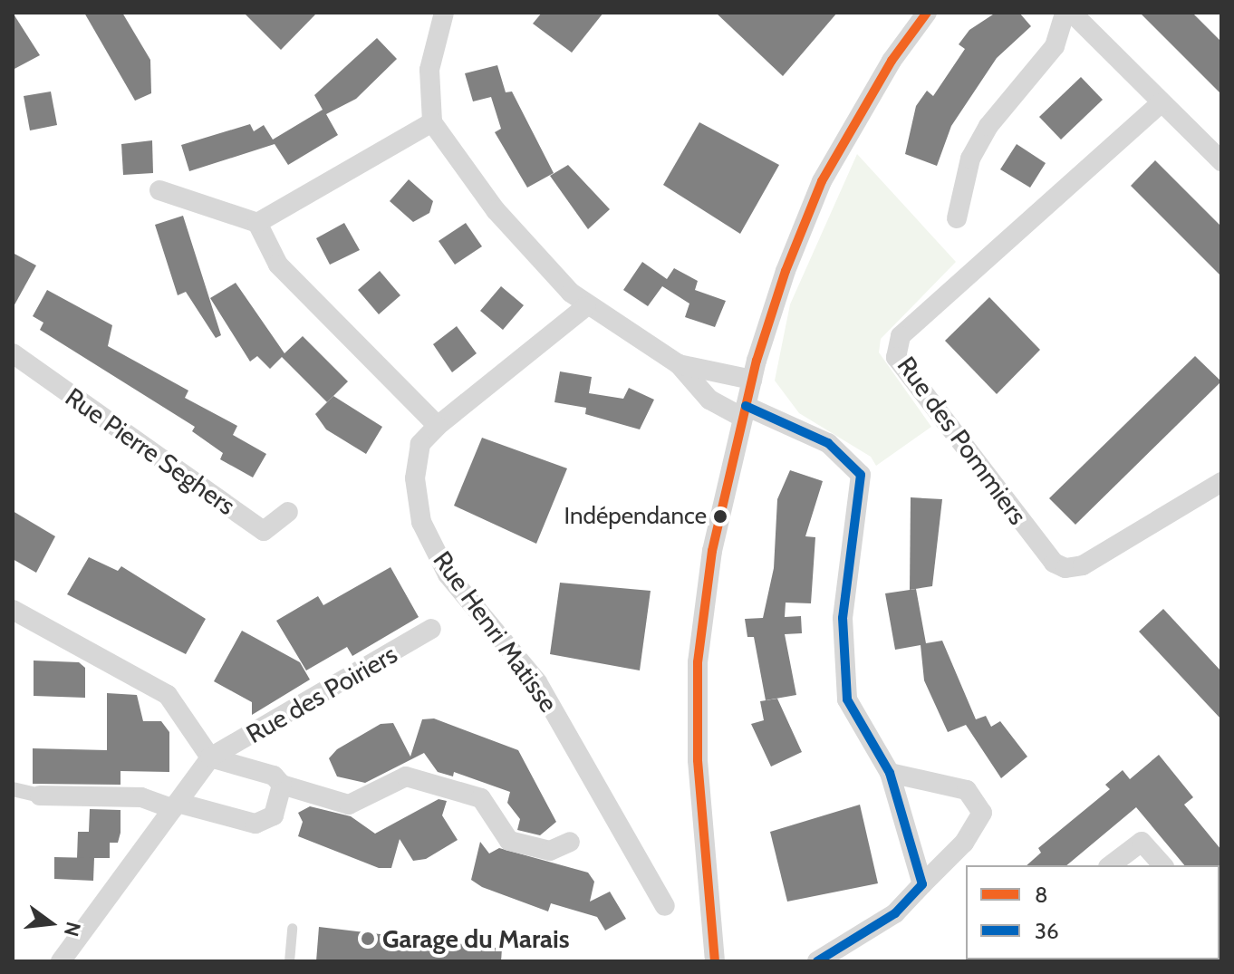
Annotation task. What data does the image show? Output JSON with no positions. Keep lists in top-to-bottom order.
{
  "streets": {
    "street": [
      "Rue des Pommiers",
      "Rue Pierre Seghers",
      "Rue Henri Matisse",
      "Rue des Poiriers"
    ]
  },
  "places": ["Indépendance", "Garage du Marais"],
  "lines": ["transit line 8", "transit line 36"],
  "legend": ["8", "36"],
  "north": "right"
}
